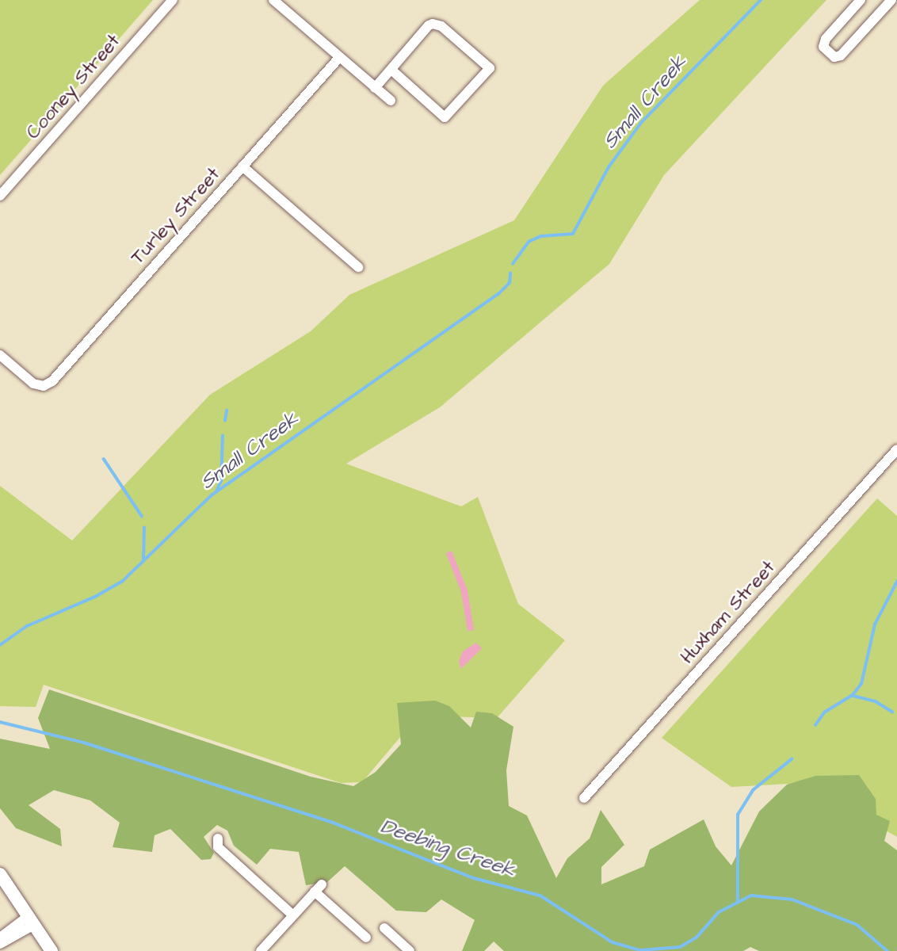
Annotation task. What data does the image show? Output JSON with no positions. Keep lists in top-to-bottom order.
{
  "streets": {
    "street": ["Cooney Street", "Turley Street", "Huxham Street"]
  },
  "water": ["Small Creek", "Deebing Creek"]
}
